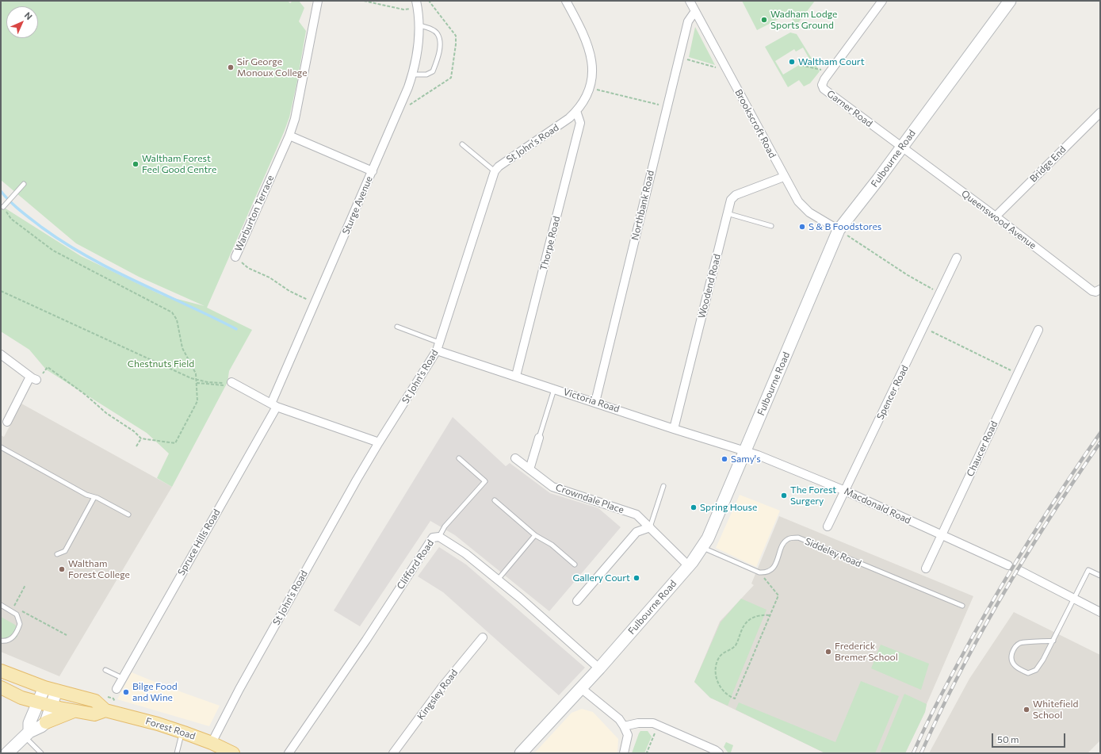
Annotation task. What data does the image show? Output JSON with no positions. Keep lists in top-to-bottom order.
{
  "streets": {
    "main road": ["Fulbourne Road", "Forest Road"],
    "street": [
      "Garner Road",
      "Brookscroft Road",
      "St John's Road",
      "Bridge End",
      "Sturge Avenue",
      "Northbank Road",
      "Warburton Terrace",
      "Queenswood Avenue",
      "Thorpe Road",
      "Woodend Road",
      "Spencer Road",
      "Victoria Road",
      "Chaucer Road",
      "Crowndale Place",
      "Macdonald Road",
      "Spruce Hills Road",
      "Clifford Road",
      "Kingsley Road"
    ],
    "lane": ["Siddeley Road"]
  },
  "crossings": [
    ["Garner Road", "Fulbourne Road"],
    ["Garner Road", "Queenswood Avenue"],
    ["Brookscroft Road", "Fulbourne Road"],
    ["Brookscroft Road", "Northbank Road"],
    ["Brookscroft Road", "Woodend Road"],
    ["St John's Road", "Thorpe Road"],
    ["St John's Road", "Victoria Road"],
    ["St John's Road", "Forest Road"],
    ["Fulbourne Road", "Queenswood Avenue"],
    ["Fulbourne Road", "Victoria Road"],
    ["Fulbourne Road", "Crowndale Place"],
    ["Fulbourne Road", "Macdonald Road"],
    ["Fulbourne Road", "Clifford Road"],
    ["Bridge End", "Queenswood Avenue"],
    ["Sturge Avenue", "Warburton Terrace"],
    ["Sturge Avenue", "Spruce Hills Road"],
    ["Northbank Road", "Victoria Road"],
    ["Thorpe Road", "Victoria Road"],
    ["Woodend Road", "Victoria Road"],
    ["Spencer Road", "Macdonald Road"],
    ["Victoria Road", "Macdonald Road"],
    ["Chaucer Road", "Macdonald Road"]
  ],
  "parks": ["Chestnuts Field"],
  "places": [
    "Wadham Lodge Sports Ground",
    "Waltham Court",
    "Sir George Monoux College",
    "Waltham Forest Feel Good Centre",
    "S & B Foodstores",
    "Samy's",
    "The Forest Surgery",
    "Spring House",
    "Waltham Forest College",
    "Gallery Court",
    "Frederick Bremer School",
    "Bilge Food and Wine",
    "Whitefield School"
  ],
  "scale_bar": "50 m",
  "north": "top right"
}
